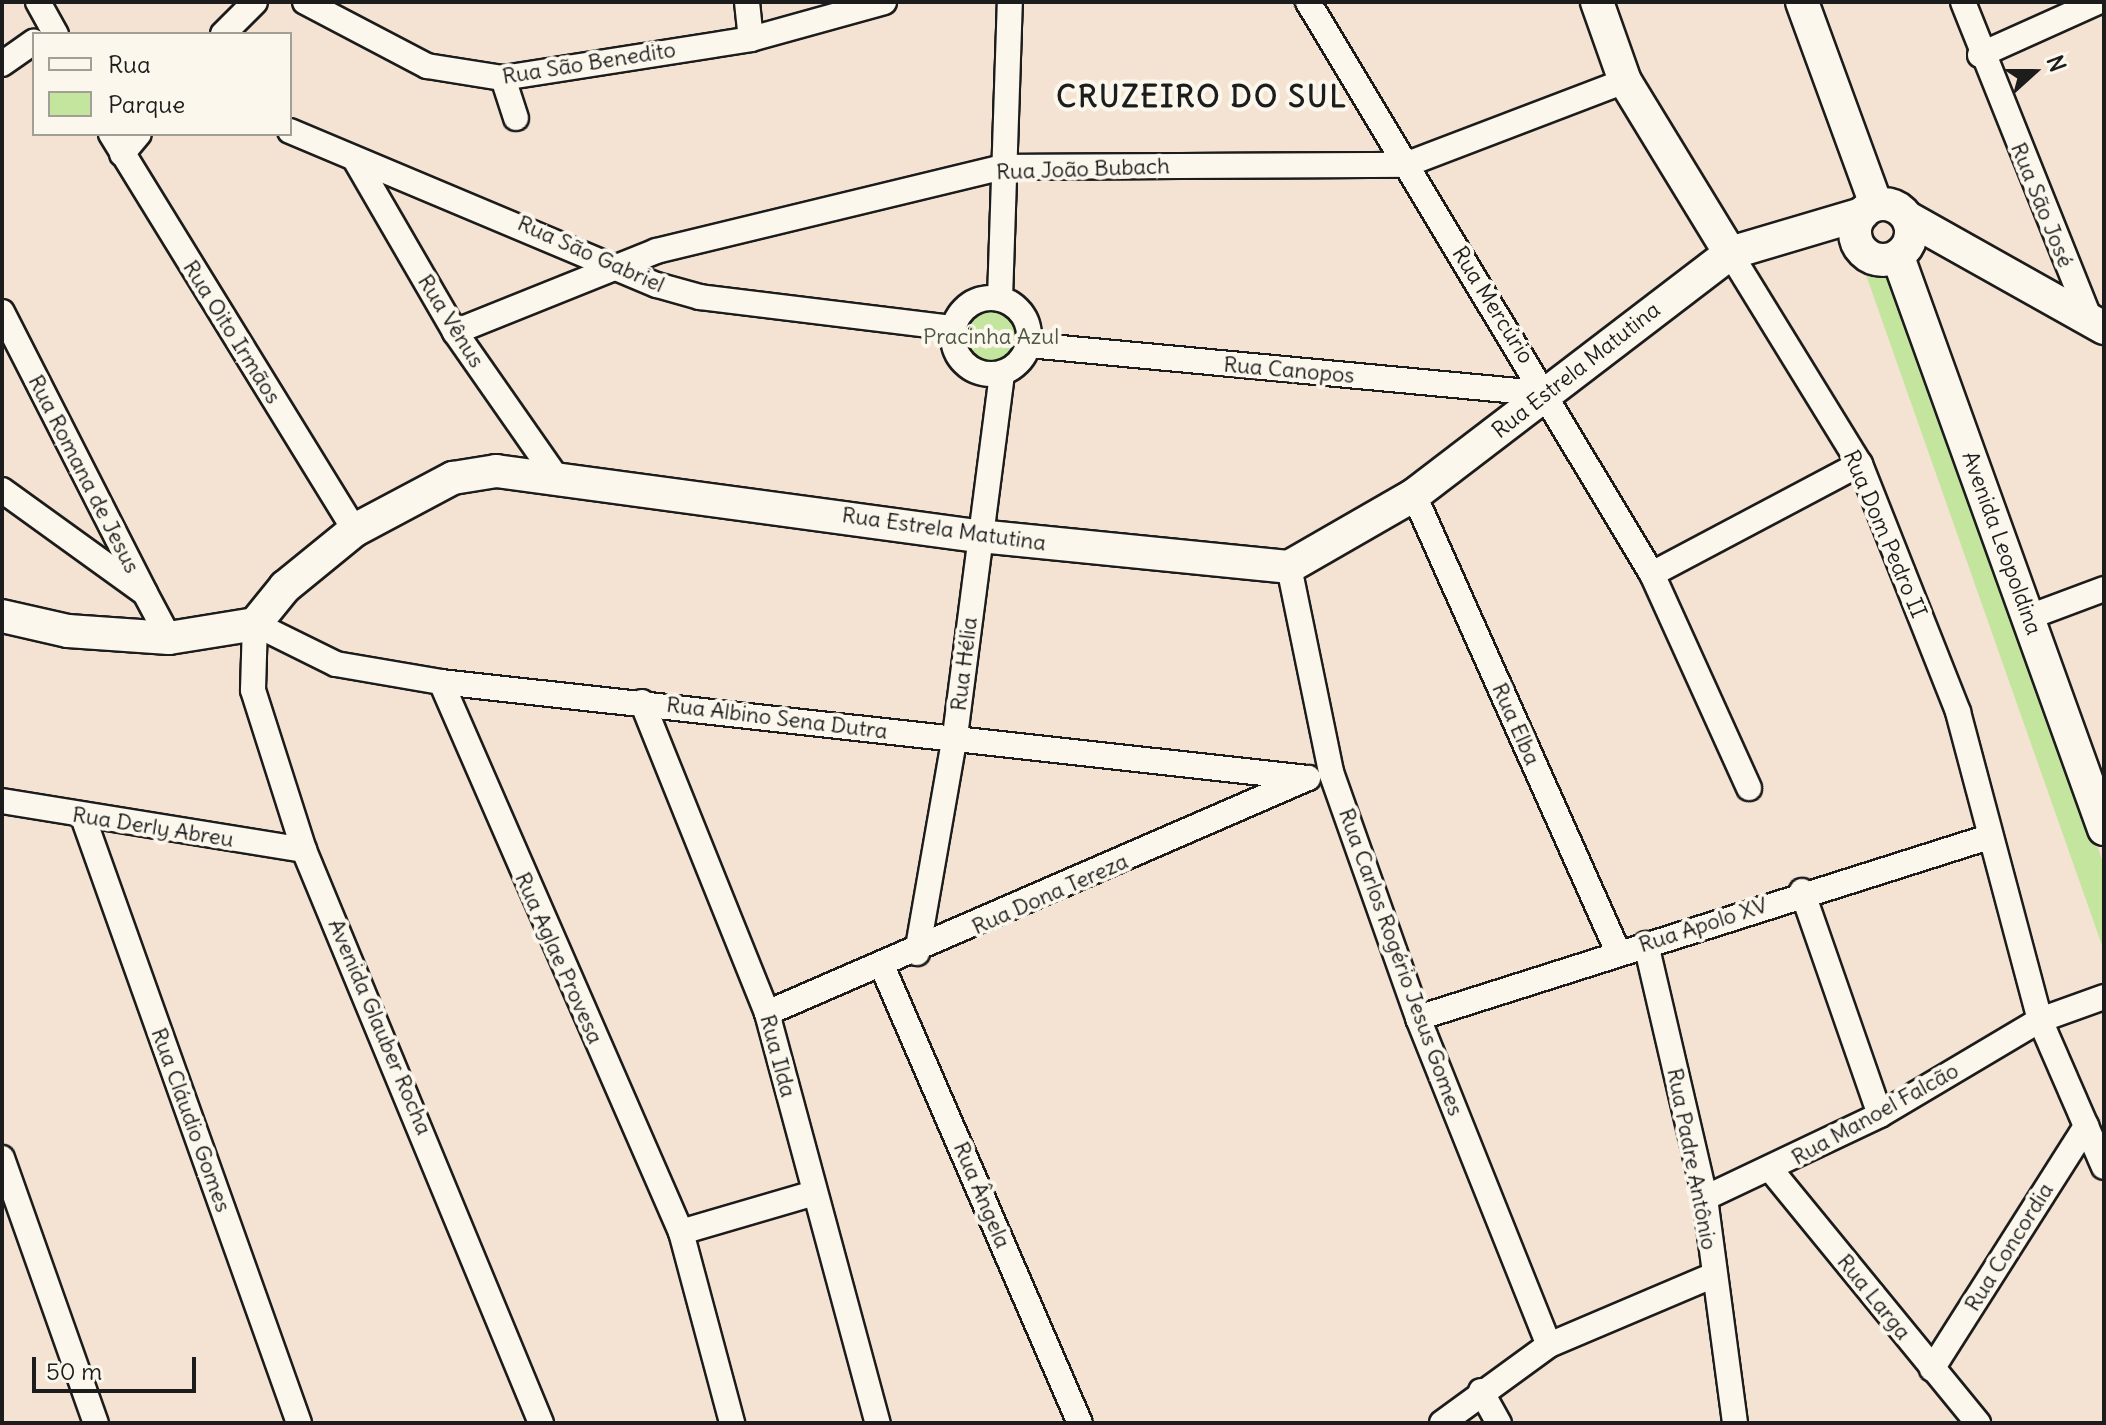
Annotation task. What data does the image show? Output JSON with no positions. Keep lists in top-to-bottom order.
{
  "streets": {
    "street": [
      "Rua São Benedito",
      "Rua João Bubach",
      "Rua São José",
      "Rua São Gabriel",
      "Rua Mercúrio",
      "Rua Vênus",
      "Rua Oito Irmãos",
      "Rua Canopos",
      "Rua Estrela Matutina",
      "Rua Romana de Jesus",
      "Rua Dom Pedro II",
      "Avenida Leopoldina",
      "Rua Hélia",
      "Rua Albino Sena Dutra",
      "Rua Elba",
      "Rua Derly Abreu",
      "Rua Dona Tereza",
      "Rua Apolo XV",
      "Rua Aglae Provesa",
      "Rua Carlos Rogério Jesus Gomes",
      "Avenida Glauber Rocha",
      "Rua Ilda",
      "Rua Manoel Falcão",
      "Rua Cláudio Gomes",
      "Rua Padre Antônio",
      "Rua Ângela",
      "Rua Concordia",
      "Rua Larga"
    ]
  },
  "crossings": [
    ["Rua João Bubach", "Rua São Gabriel"],
    ["Rua João Bubach", "Rua Mercúrio"],
    ["Rua João Bubach", "Rua Vênus"],
    ["Rua João Bubach", "Rua Dom Pedro II"],
    ["Rua São Gabriel", "Rua Vênus"],
    ["Rua São Gabriel", "Rua Canopos"],
    ["Rua São Gabriel", "Rua Hélia"],
    ["Rua Mercúrio", "Rua Canopos"],
    ["Rua Mercúrio", "Rua Estrela Matutina"],
    ["Rua Vênus", "Rua Estrela Matutina"],
    ["Rua Oito Irmãos", "Rua Estrela Matutina"],
    ["Rua Canopos", "Rua Estrela Matutina"],
    ["Rua Canopos", "Rua Hélia"],
    ["Rua Estrela Matutina", "Rua Dom Pedro II"],
    ["Rua Estrela Matutina", "Rua Hélia"],
    ["Rua Estrela Matutina", "Rua Albino Sena Dutra"],
    ["Rua Estrela Matutina", "Rua Elba"],
    ["Rua Estrela Matutina", "Rua Carlos Rogério Jesus Gomes"],
    ["Rua Estrela Matutina", "Avenida Glauber Rocha"],
    ["Rua Dom Pedro II", "Rua Apolo XV"],
    ["Rua Dom Pedro II", "Rua Manoel Falcão"],
    ["Rua Dom Pedro II", "Rua Concordia"],
    ["Rua Hélia", "Rua Albino Sena Dutra"],
    ["Rua Hélia", "Rua Dona Tereza"],
    ["Rua Albino Sena Dutra", "Rua Dona Tereza"],
    ["Rua Albino Sena Dutra", "Rua Aglae Provesa"],
    ["Rua Albino Sena Dutra", "Rua Carlos Rogério Jesus Gomes"],
    ["Rua Albino Sena Dutra", "Avenida Glauber Rocha"],
    ["Rua Albino Sena Dutra", "Rua Ilda"],
    ["Rua Elba", "Rua Apolo XV"],
    ["Rua Derly Abreu", "Avenida Glauber Rocha"],
    ["Rua Derly Abreu", "Rua Cláudio Gomes"],
    ["Rua Dona Tereza", "Rua Carlos Rogério Jesus Gomes"],
    ["Rua Dona Tereza", "Rua Ilda"],
    ["Rua Dona Tereza", "Rua Ângela"],
    ["Rua Apolo XV", "Rua Carlos Rogério Jesus Gomes"],
    ["Rua Apolo XV", "Rua Padre Antônio"],
    ["Rua Manoel Falcão", "Rua Padre Antônio"],
    ["Rua Manoel Falcão", "Rua Larga"],
    ["Rua Concordia", "Rua Larga"]
  ],
  "districts": ["CRUZEIRO DO SUL"],
  "parks": ["Pracinha Azul"],
  "legend": ["Rua", "Parque"],
  "scale_bar": "50 m",
  "north": "right"
}
